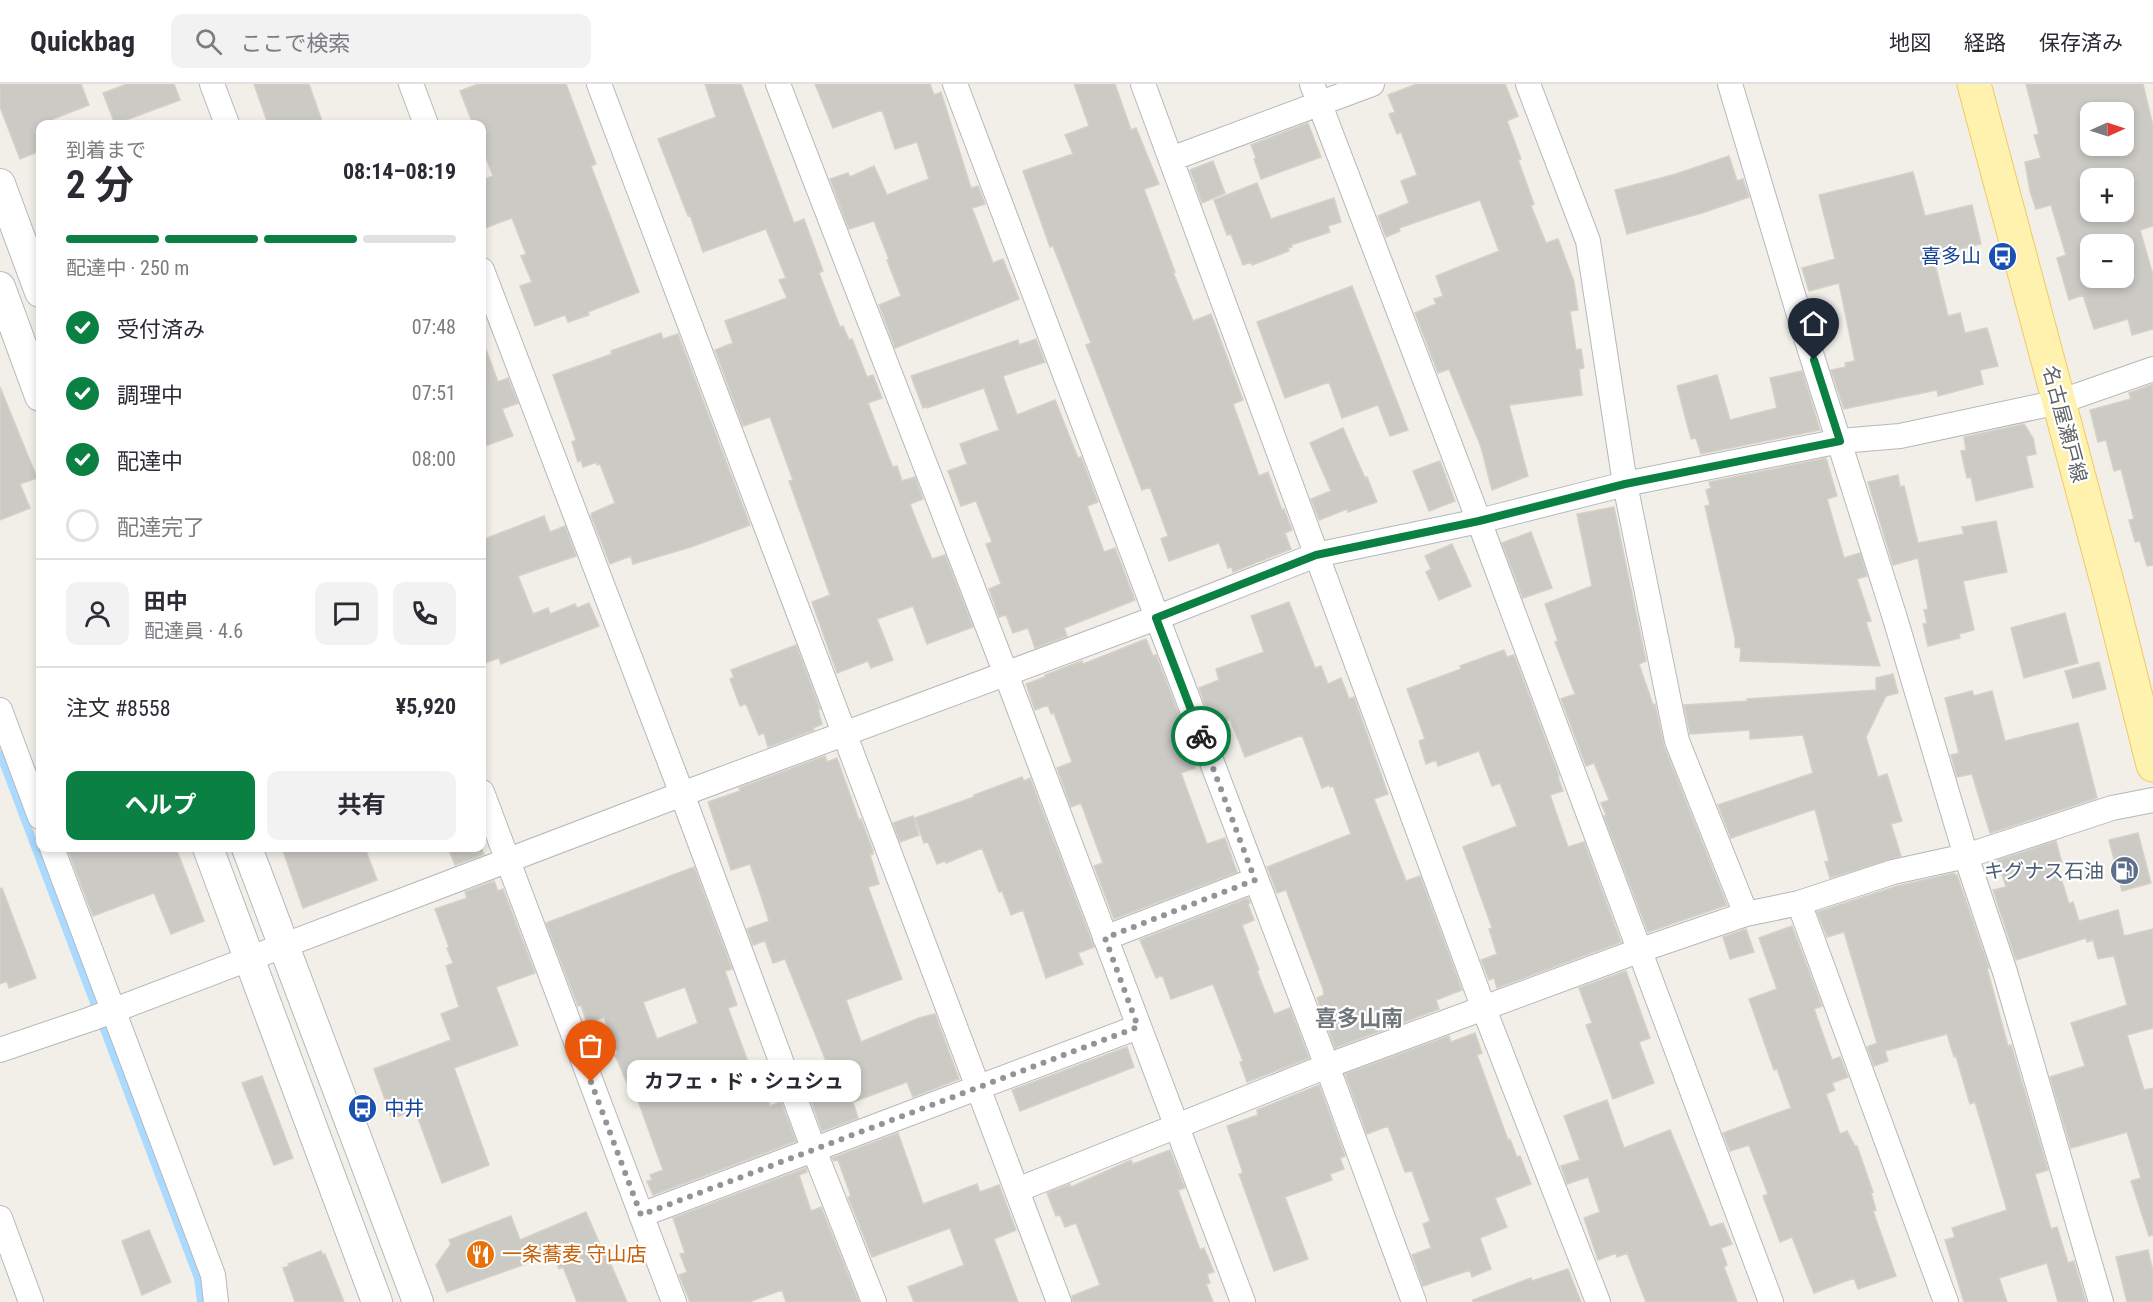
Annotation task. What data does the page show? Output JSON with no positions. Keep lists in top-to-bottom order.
{
  "streets": {
    "main road": ["名古屋瀬戸線"]
  },
  "districts": ["喜多山南"],
  "places": {
    "bus stop": ["喜多山", "中井"],
    "fuel station": ["キグナス石油"],
    "other": ["カフェ・ド・シュシュ"],
    "restaurant": ["一条蕎麦 守山店"]
  },
  "north": "right",
  "page": {
    "header": "Quickbag",
    "search": "ここで検索",
    "nav": ["地図", "経路", "保存済み"],
    "map_buttons": ["+", "−"],
    "heading": ["2 分", "到着まで", "08:14–08:19"],
    "panel": [
      "田中",
      "配達員 · 4.6",
      "注文 #8558",
      "¥5,920"
    ],
    "bar": "配達中 · 250 m",
    "list": [
      ["受付済み", "07:48"],
      ["調理中", "07:51"],
      ["配達中", "08:00"],
      "配達完了"
    ],
    "buttons": ["ヘルプ", "共有"],
    "bubble": "カフェ・ド・シュシュ"
  }
}
